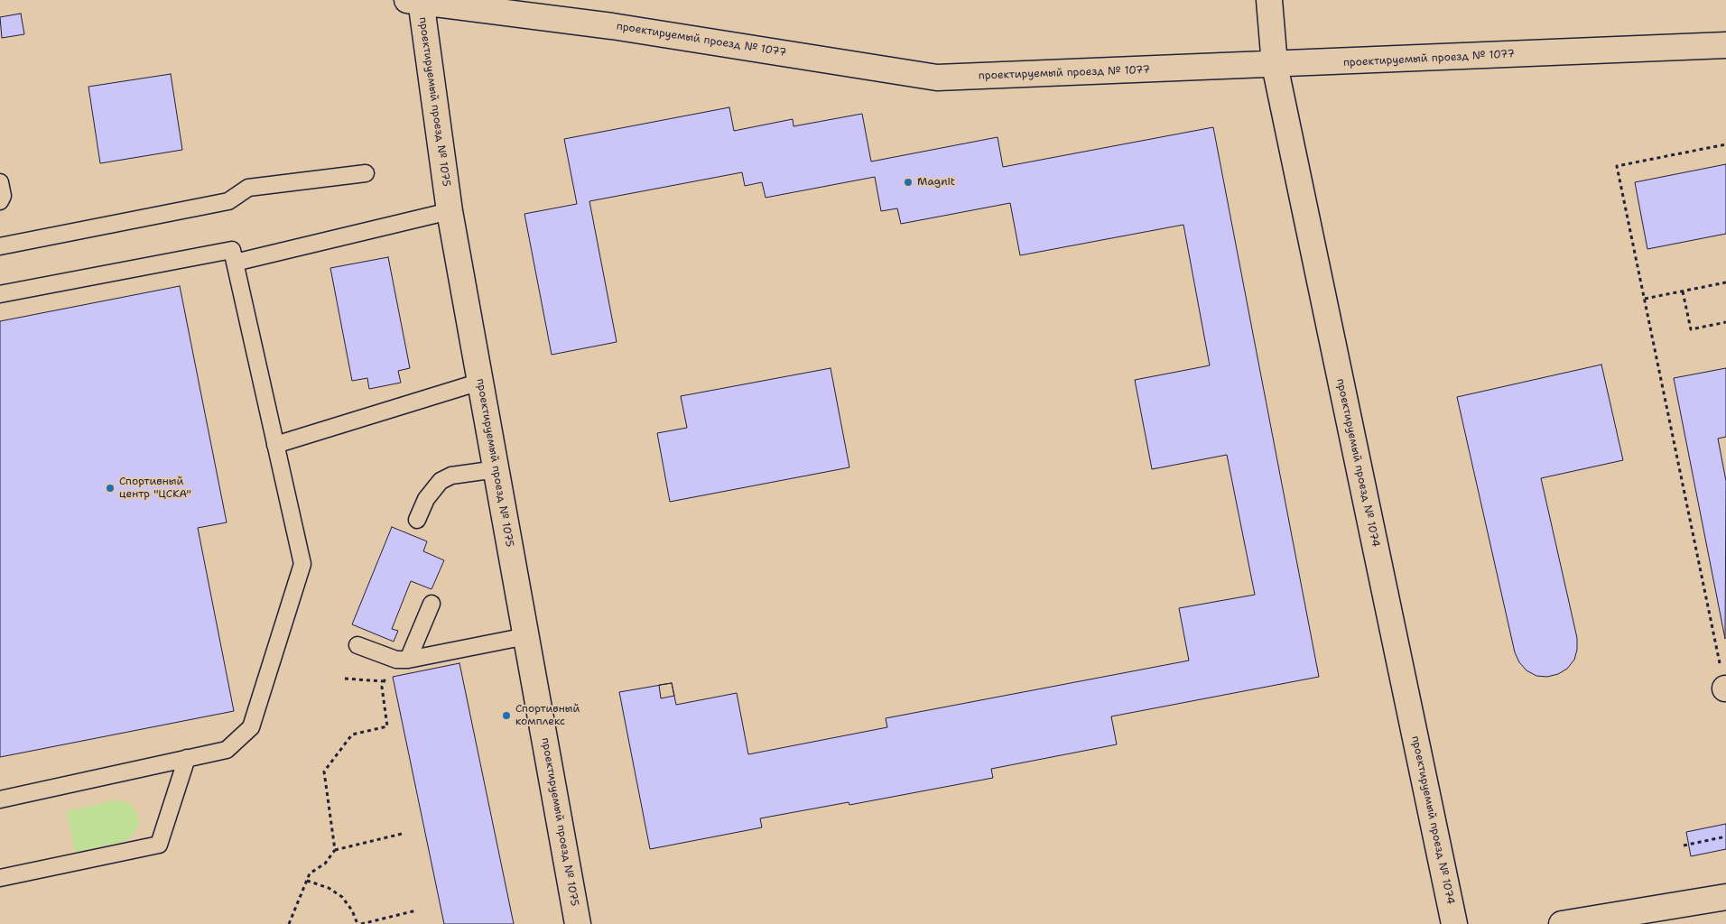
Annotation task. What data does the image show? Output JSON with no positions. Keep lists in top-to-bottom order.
{
  "streets": {
    "street": ["проектируемый проезд № 1077", "проектируемый проезд № 1075", "проектируемый проезд № 1074"]
  },
  "crossings": [
    ["проектируемый проезд № 1077", "проектируемый проезд № 1075"],
    ["проектируемый проезд № 1077", "проектируемый проезд № 1074"]
  ],
  "places": ["Magnit", "Спортивный центр \"ЦСКА\"", "Спортивный комплекс"]
}
